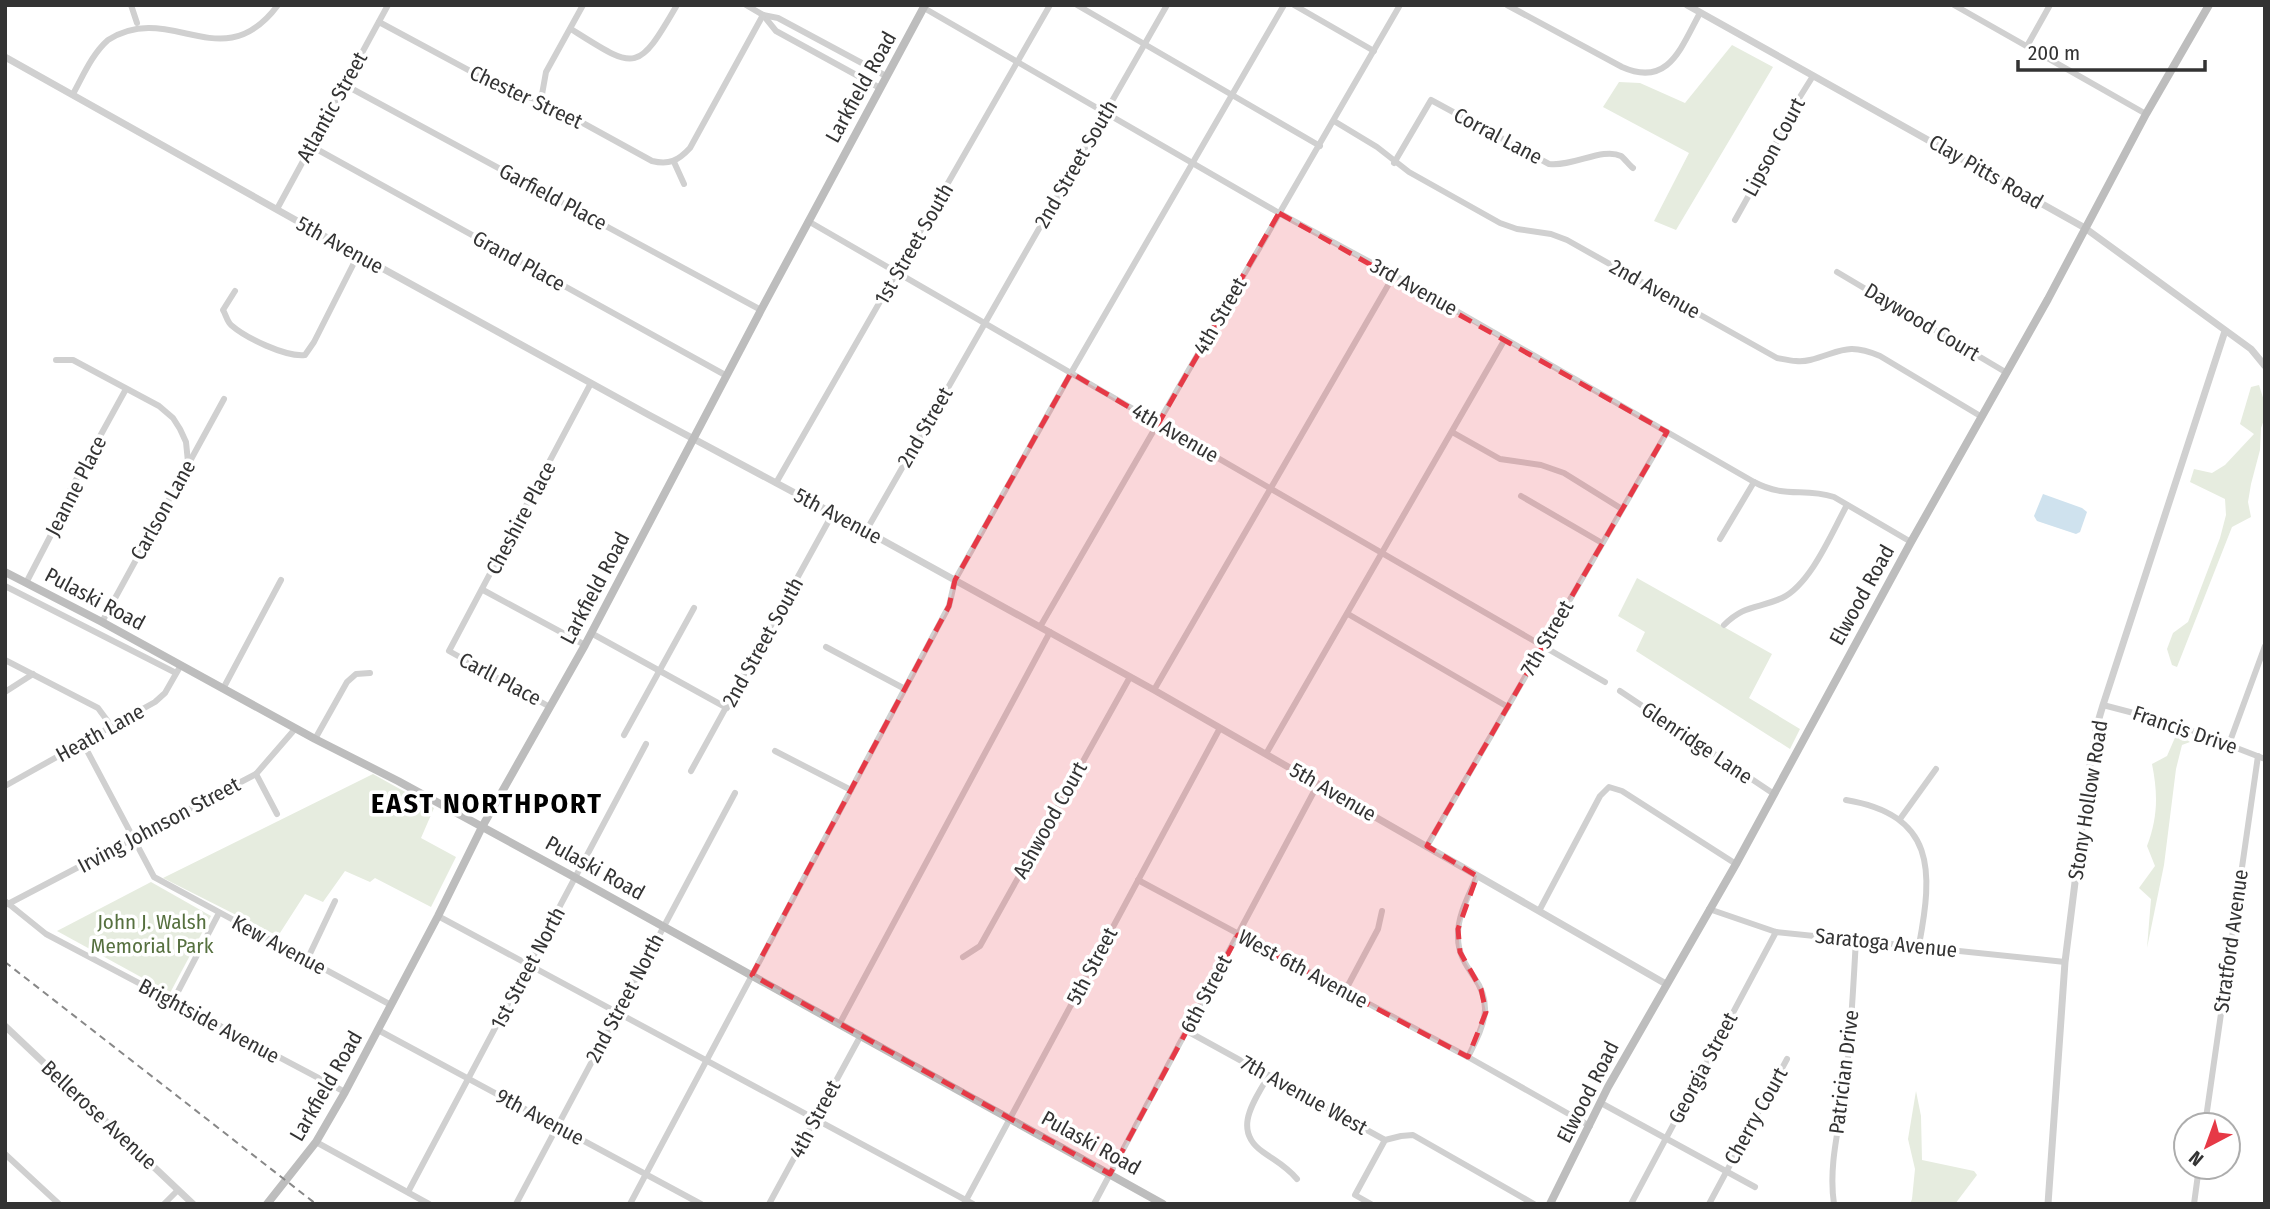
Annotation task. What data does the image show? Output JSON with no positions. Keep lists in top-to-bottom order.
{
  "streets": {
    "main road": ["Larkfield Road", "Elwood Road", "Pulaski Road"],
    "street": [
      "Chester Street",
      "Atlantic Street",
      "Corral Lane",
      "Lipson Court",
      "2nd Street South",
      "Clay Pitts Road",
      "Garfield Place",
      "1st Street South",
      "5th Avenue",
      "Grand Place",
      "3rd Avenue",
      "2nd Avenue",
      "4th Street",
      "Daywood Court",
      "2nd Street",
      "4th Avenue",
      "Jeanne Place",
      "Carlson Lane",
      "Cheshire Place",
      "7th Street",
      "Carll Place",
      "Francis Drive",
      "Heath Lane",
      "Glenridge Lane",
      "Stony Hollow Road",
      "Ashwood Court",
      "Irving Johnson Street",
      "Stratford Avenue",
      "Saratoga Avenue",
      "Kew Avenue",
      "5th Street",
      "1st Street North",
      "West 6th Avenue",
      "6th Street",
      "2nd Street North",
      "Brightside Avenue",
      "Georgia Street",
      "Patrician Drive",
      "7th Avenue West",
      "Bellerose Avenue",
      "Cherry Court",
      "9th Avenue"
    ]
  },
  "crossings": [
    ["Larkfield Road", "Garfield Place"],
    ["Larkfield Road", "5th Avenue"],
    ["Larkfield Road", "Grand Place"],
    ["Larkfield Road", "3rd Avenue"],
    ["Larkfield Road", "4th Avenue"],
    ["Larkfield Road", "Pulaski Road"],
    ["Larkfield Road", "Carll Place"],
    ["Larkfield Road", "Kew Avenue"],
    ["Larkfield Road", "Brightside Avenue"],
    ["Larkfield Road", "9th Avenue"],
    ["Chester Street", "Atlantic Street"],
    ["Atlantic Street", "Garfield Place"],
    ["Atlantic Street", "5th Avenue"],
    ["Atlantic Street", "Grand Place"],
    ["Corral Lane", "2nd Avenue"],
    ["Lipson Court", "Clay Pitts Road"],
    ["2nd Street South", "5th Avenue"],
    ["2nd Street South", "3rd Avenue"],
    ["2nd Street South", "2nd Street"],
    ["2nd Street South", "4th Avenue"],
    ["Clay Pitts Road", "Elwood Road"],
    ["Clay Pitts Road", "Stony Hollow Road"],
    ["1st Street South", "5th Avenue"],
    ["1st Street South", "3rd Avenue"],
    ["1st Street South", "4th Avenue"],
    ["5th Avenue", "4th Street"],
    ["5th Avenue", "2nd Street"],
    ["5th Avenue", "Cheshire Place"],
    ["5th Avenue", "Elwood Road"],
    ["5th Avenue", "7th Street"],
    ["5th Avenue", "Ashwood Court"],
    ["5th Avenue", "5th Street"],
    ["5th Avenue", "6th Street"],
    ["3rd Avenue", "4th Street"],
    ["3rd Avenue", "Elwood Road"],
    ["3rd Avenue", "7th Street"],
    ["2nd Avenue", "4th Street"],
    ["2nd Avenue", "Elwood Road"],
    ["4th Street", "4th Avenue"],
    ["4th Street", "Pulaski Road"],
    ["Daywood Court", "Elwood Road"],
    ["2nd Street", "4th Avenue"],
    ["4th Avenue", "7th Street"],
    ["Jeanne Place", "Pulaski Road"],
    ["Carlson Lane", "Pulaski Road"],
    ["Cheshire Place", "Carll Place"],
    ["Elwood Road", "Glenridge Lane"],
    ["Elwood Road", "Saratoga Avenue"],
    ["Elwood Road", "West 6th Avenue"],
    ["Pulaski Road", "Heath Lane"],
    ["Pulaski Road", "Irving Johnson Street"],
    ["Pulaski Road", "5th Street"],
    ["Pulaski Road", "1st Street North"],
    ["Pulaski Road", "6th Street"],
    ["Pulaski Road", "2nd Street North"],
    ["Francis Drive", "Stony Hollow Road"],
    ["Francis Drive", "Stratford Avenue"],
    ["Heath Lane", "Kew Avenue"],
    ["Stony Hollow Road", "Saratoga Avenue"],
    ["Irving Johnson Street", "Kew Avenue"],
    ["Irving Johnson Street", "Brightside Avenue"],
    ["Saratoga Avenue", "Georgia Street"],
    ["Saratoga Avenue", "Patrician Drive"],
    ["5th Street", "West 6th Avenue"],
    ["1st Street North", "9th Avenue"],
    ["West 6th Avenue", "6th Street"],
    ["6th Street", "7th Avenue West"],
    ["2nd Street North", "9th Avenue"]
  ],
  "districts": ["EAST NORTHPORT"],
  "parks": ["John J. Walsh Memorial Park"],
  "scale_bar": "200 m",
  "north": "bottom left"
}
